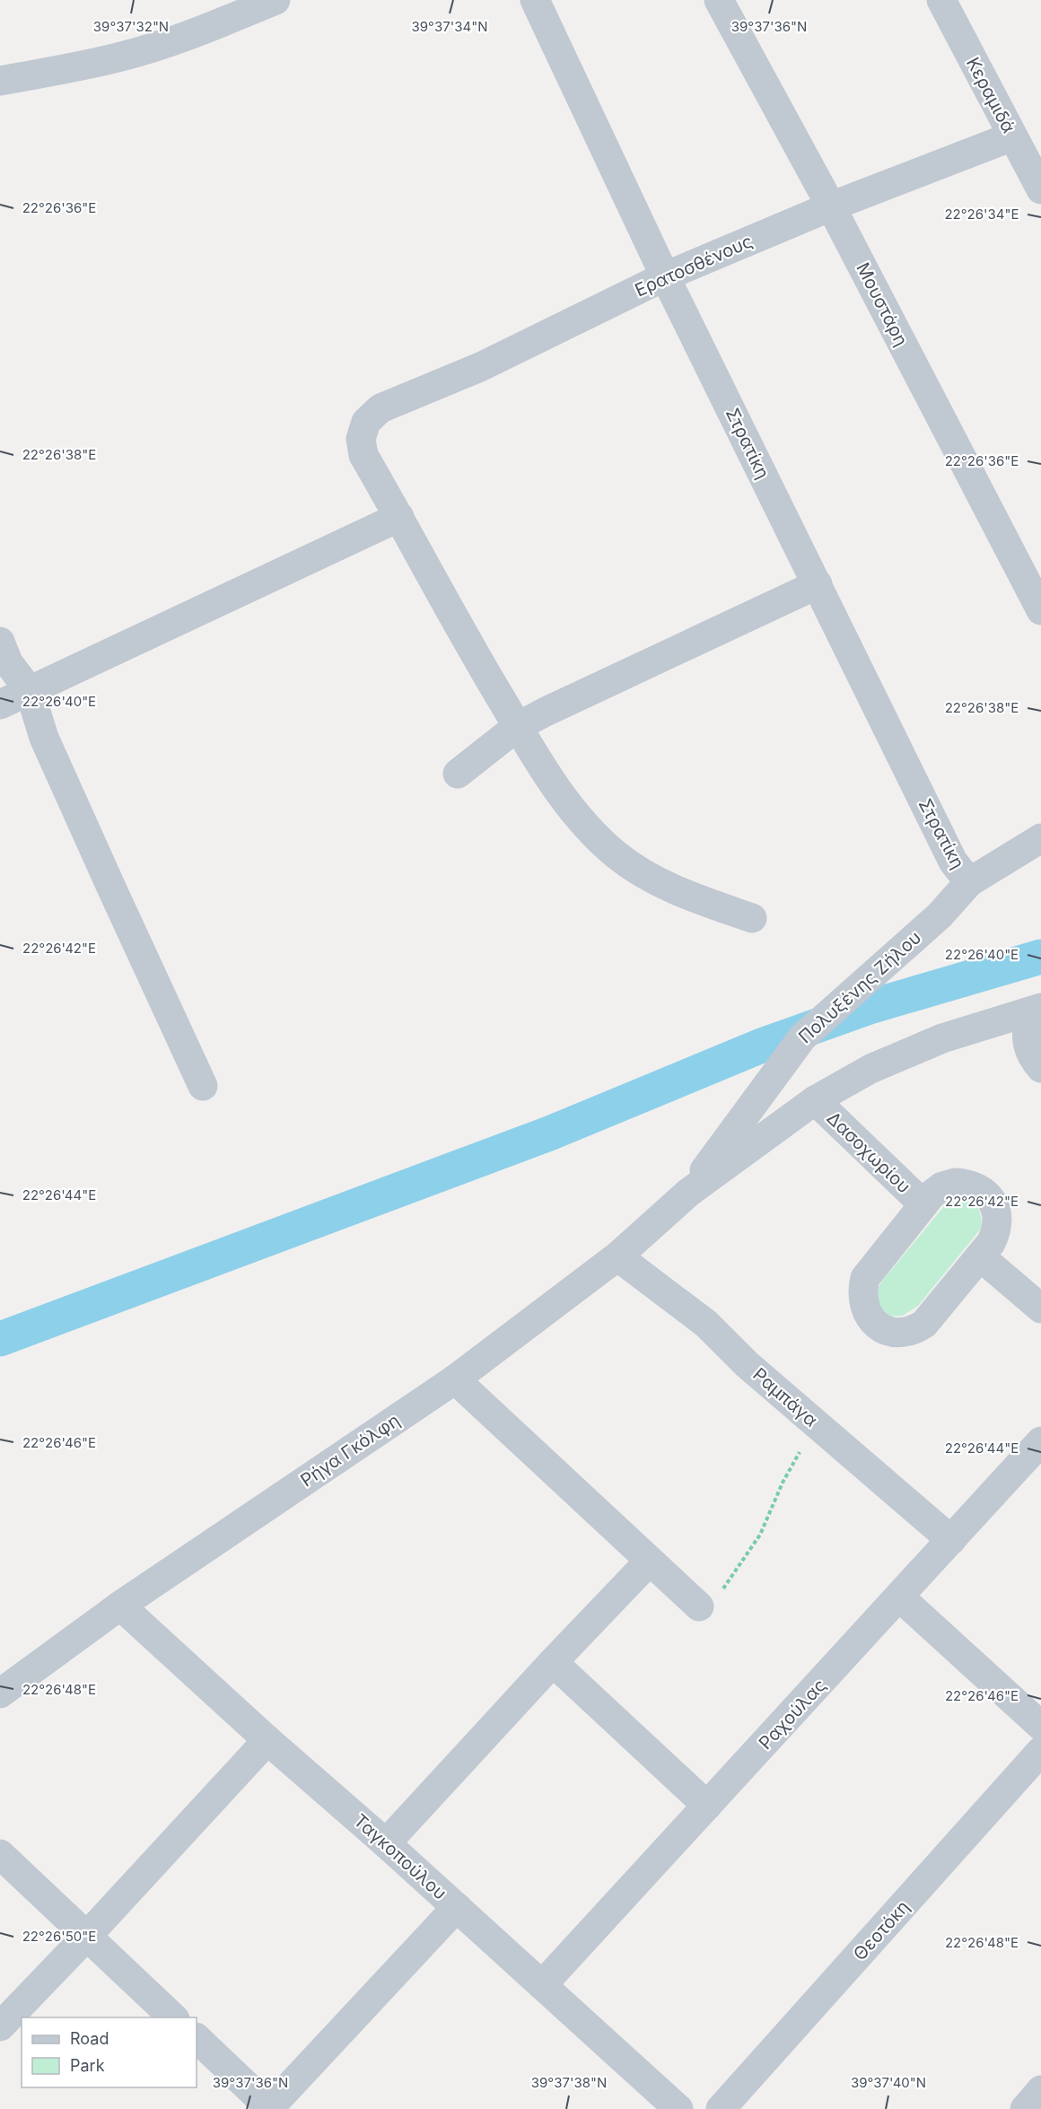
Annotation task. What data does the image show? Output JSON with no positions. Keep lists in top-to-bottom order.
{
  "streets": {
    "street": [
      "Κεραμιδά",
      "Ερατοσθένους",
      "Μουστάρη",
      "Στρατίκη",
      "Πολυξένης Ζήλου",
      "Δασοχωρίου",
      "Ραμπάγα",
      "Ρήγα Γκόλφη",
      "Ραχούλας",
      "Ταγκοπούλου",
      "Θεοτόκη"
    ]
  },
  "crossings": [
    ["Κεραμιδά", "Ερατοσθένους"],
    ["Ερατοσθένους", "Μουστάρη"],
    ["Ερατοσθένους", "Στρατίκη"],
    ["Στρατίκη", "Πολυξένης Ζήλου"],
    ["Πολυξένης Ζήλου", "Ρήγα Γκόλφη"],
    ["Ραμπάγα", "Ρήγα Γκόλφη"],
    ["Ραμπάγα", "Ραχούλας"],
    ["Ρήγα Γκόλφη", "Ταγκοπούλου"],
    ["Ραχούλας", "Ταγκοπούλου"]
  ],
  "legend": ["Road", "Park"],
  "coordinates": [
    "39°37'32\"N",
    "39°37'34\"N",
    "39°37'36\"N",
    "22°26'36\"E",
    "22°26'34\"E",
    "22°26'38\"E",
    "22°26'40\"E",
    "22°26'42\"E",
    "22°26'44\"E",
    "22°26'46\"E",
    "22°26'48\"E",
    "22°26'50\"E",
    "39°37'38\"N",
    "39°37'40\"N"
  ]
}
